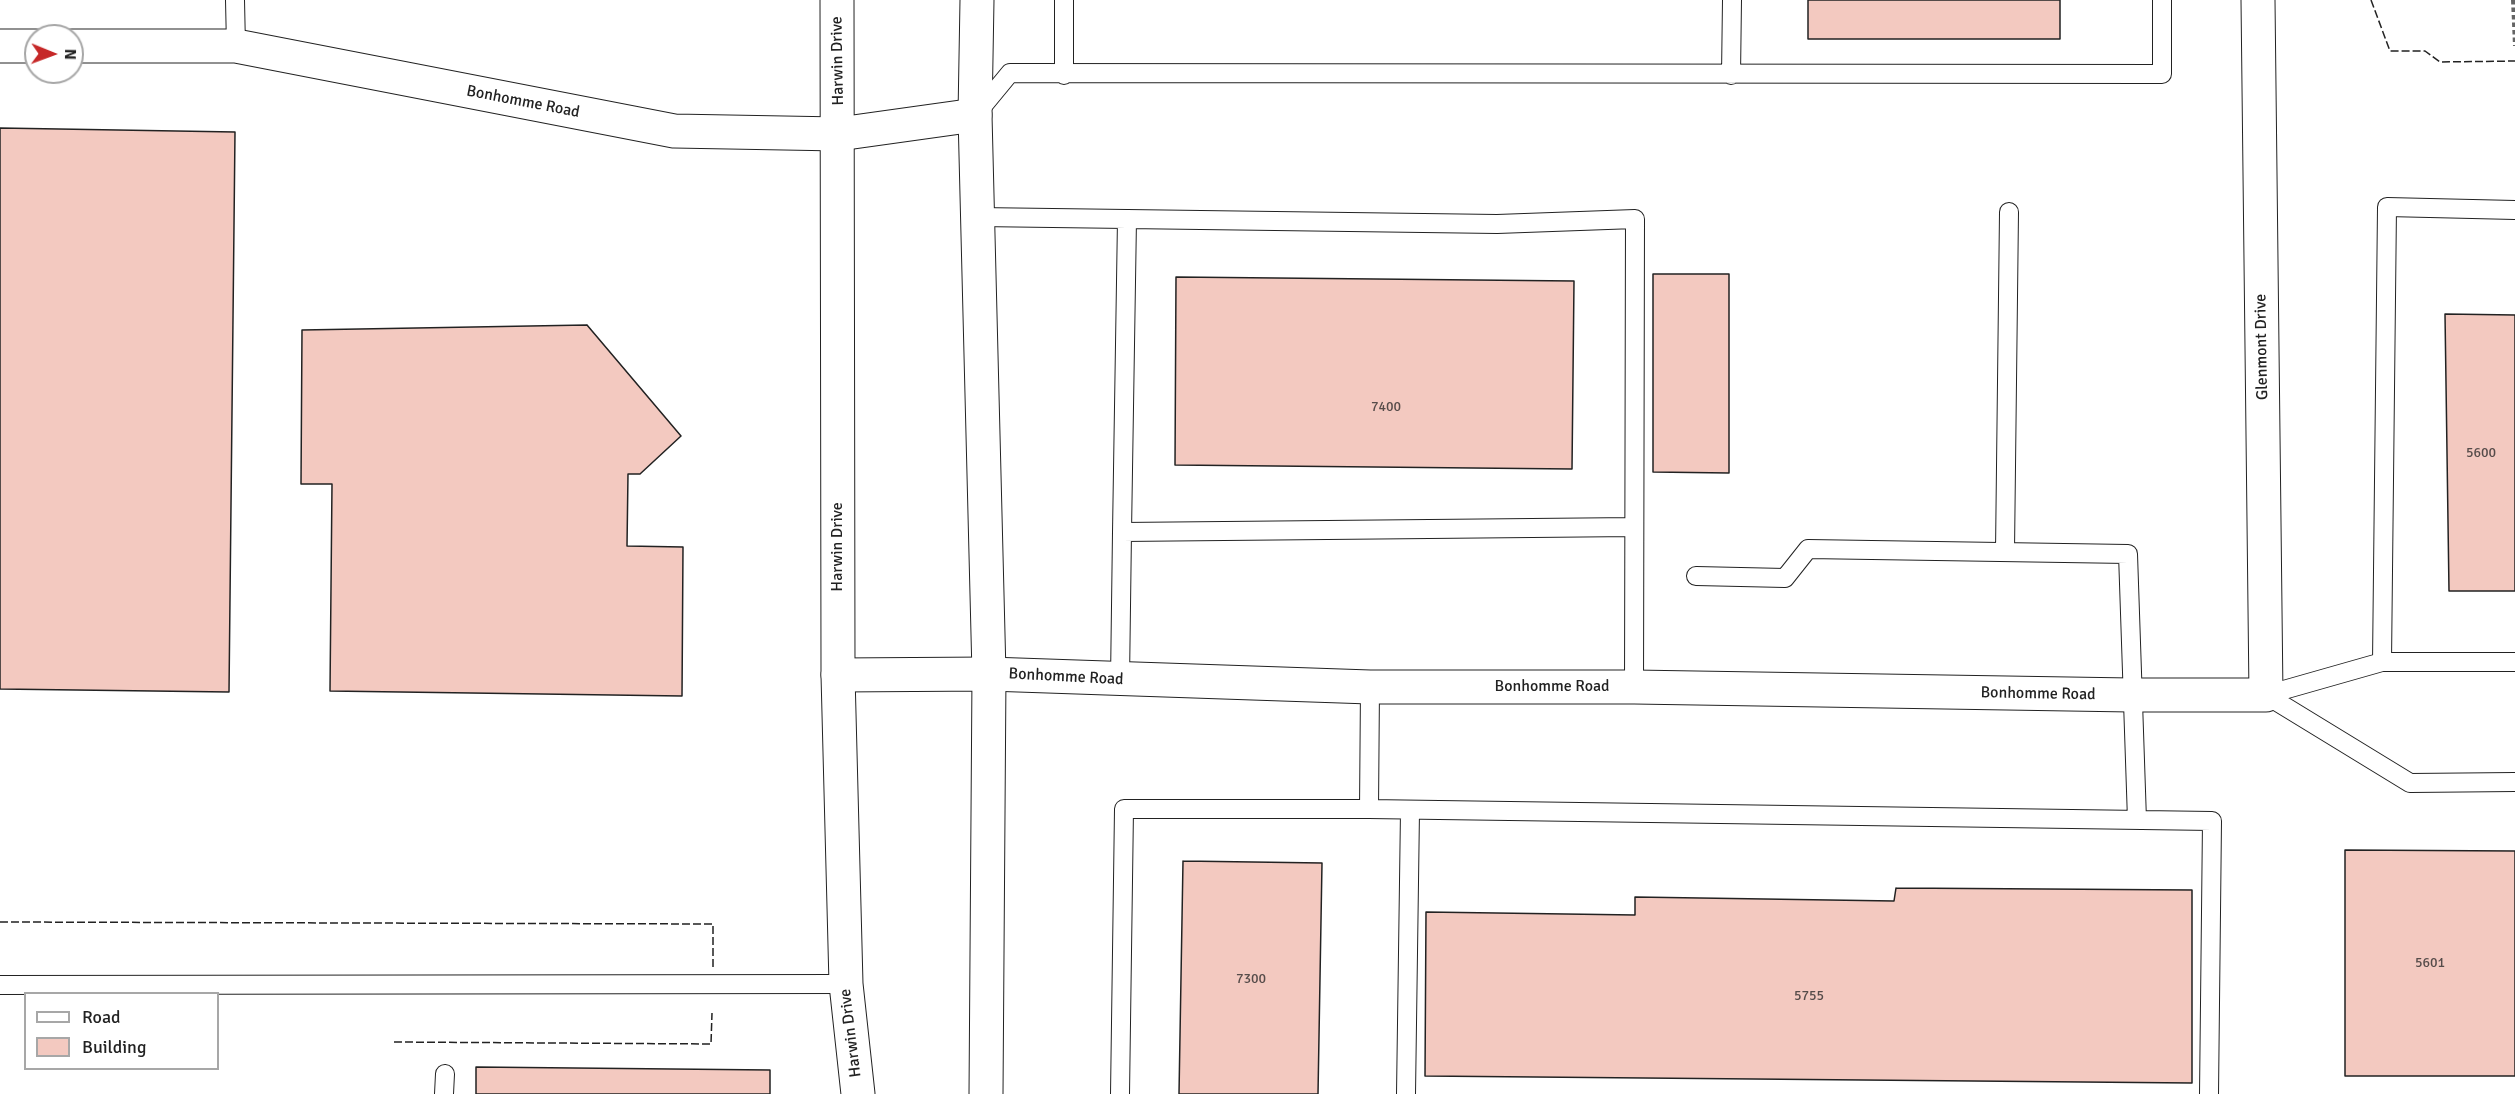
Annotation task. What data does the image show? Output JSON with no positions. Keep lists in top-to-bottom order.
{
  "streets": {
    "street": ["Harwin Drive", "Bonhomme Road", "Glenmont Drive"]
  },
  "crossings": [
    ["Harwin Drive", "Bonhomme Road"],
    ["Bonhomme Road", "Glenmont Drive"]
  ],
  "house_numbers": [
    "7400",
    "5600",
    "5601",
    "7300",
    "5755"
  ],
  "legend": ["Road", "Building"],
  "north": "right"
}
